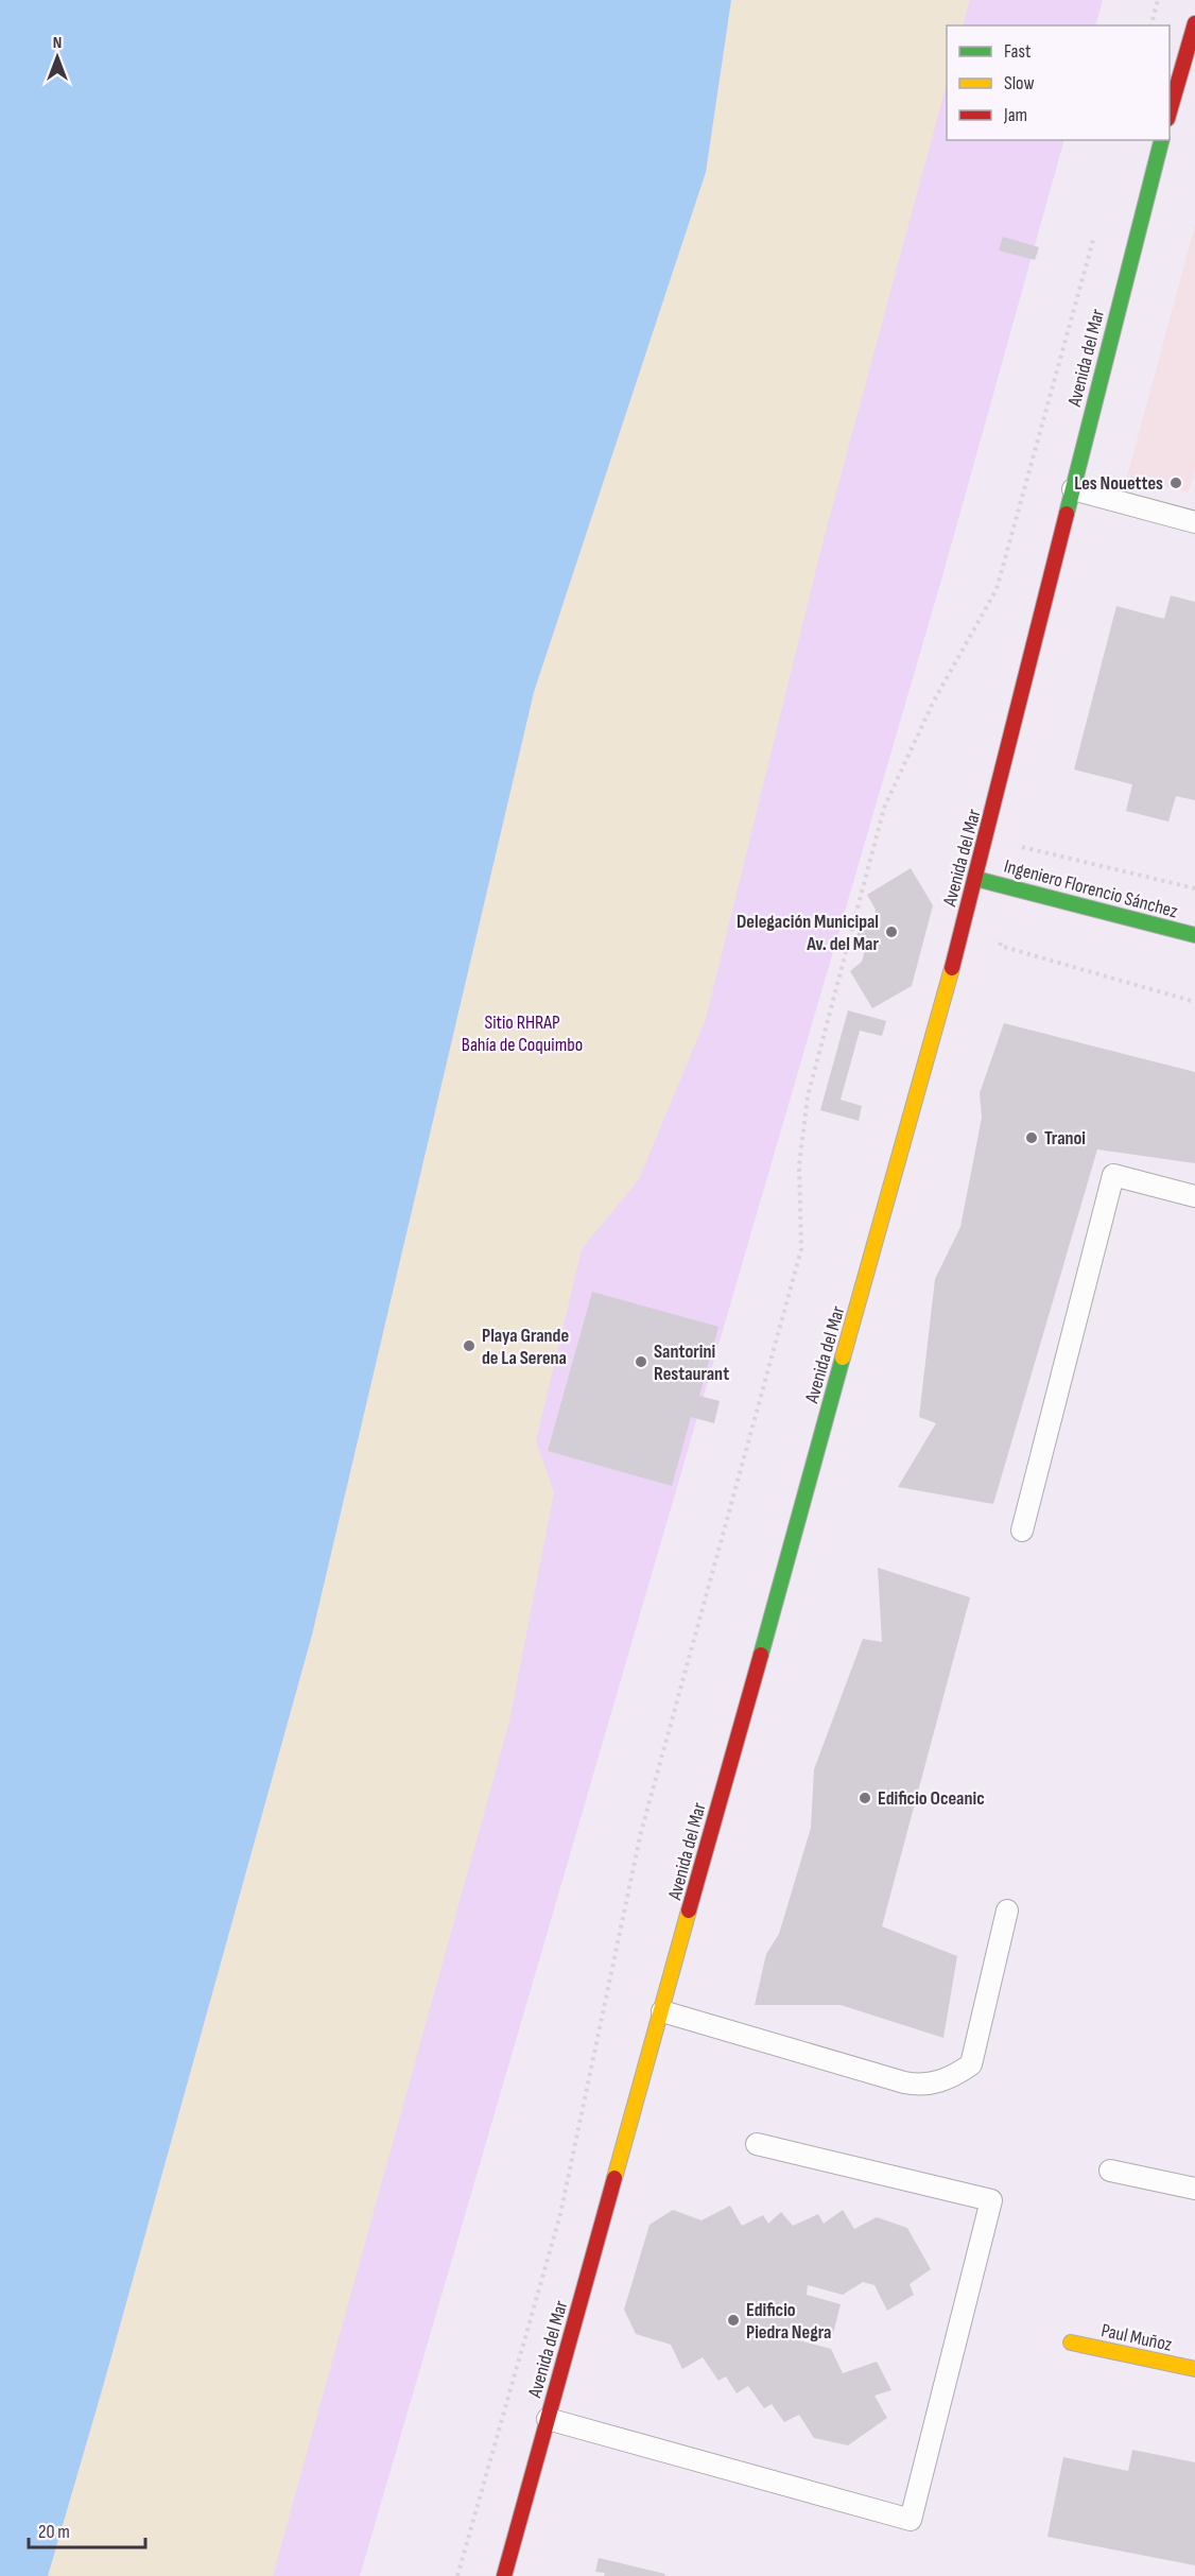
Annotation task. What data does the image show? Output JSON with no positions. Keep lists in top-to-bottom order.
{
  "streets": {
    "main road": ["Avenida del Mar", "Ingeniero Florencio Sánchez", "Paul Muñoz"]
  },
  "crossings": [
    ["Avenida del Mar", "Ingeniero Florencio Sánchez"]
  ],
  "parks": ["Sitio RHRAP Bahía de Coquimbo"],
  "places": [
    "Les Nouettes",
    "Delegación Municipal Av. del Mar",
    "Tranoi",
    "Playa Grande de La Serena",
    "Santorini Restaurant",
    "Edificio Oceanic",
    "Edificio Piedra Negra"
  ],
  "legend": ["Fast", "Slow", "Jam"],
  "scale_bar": "20 m",
  "north": "top"
}
